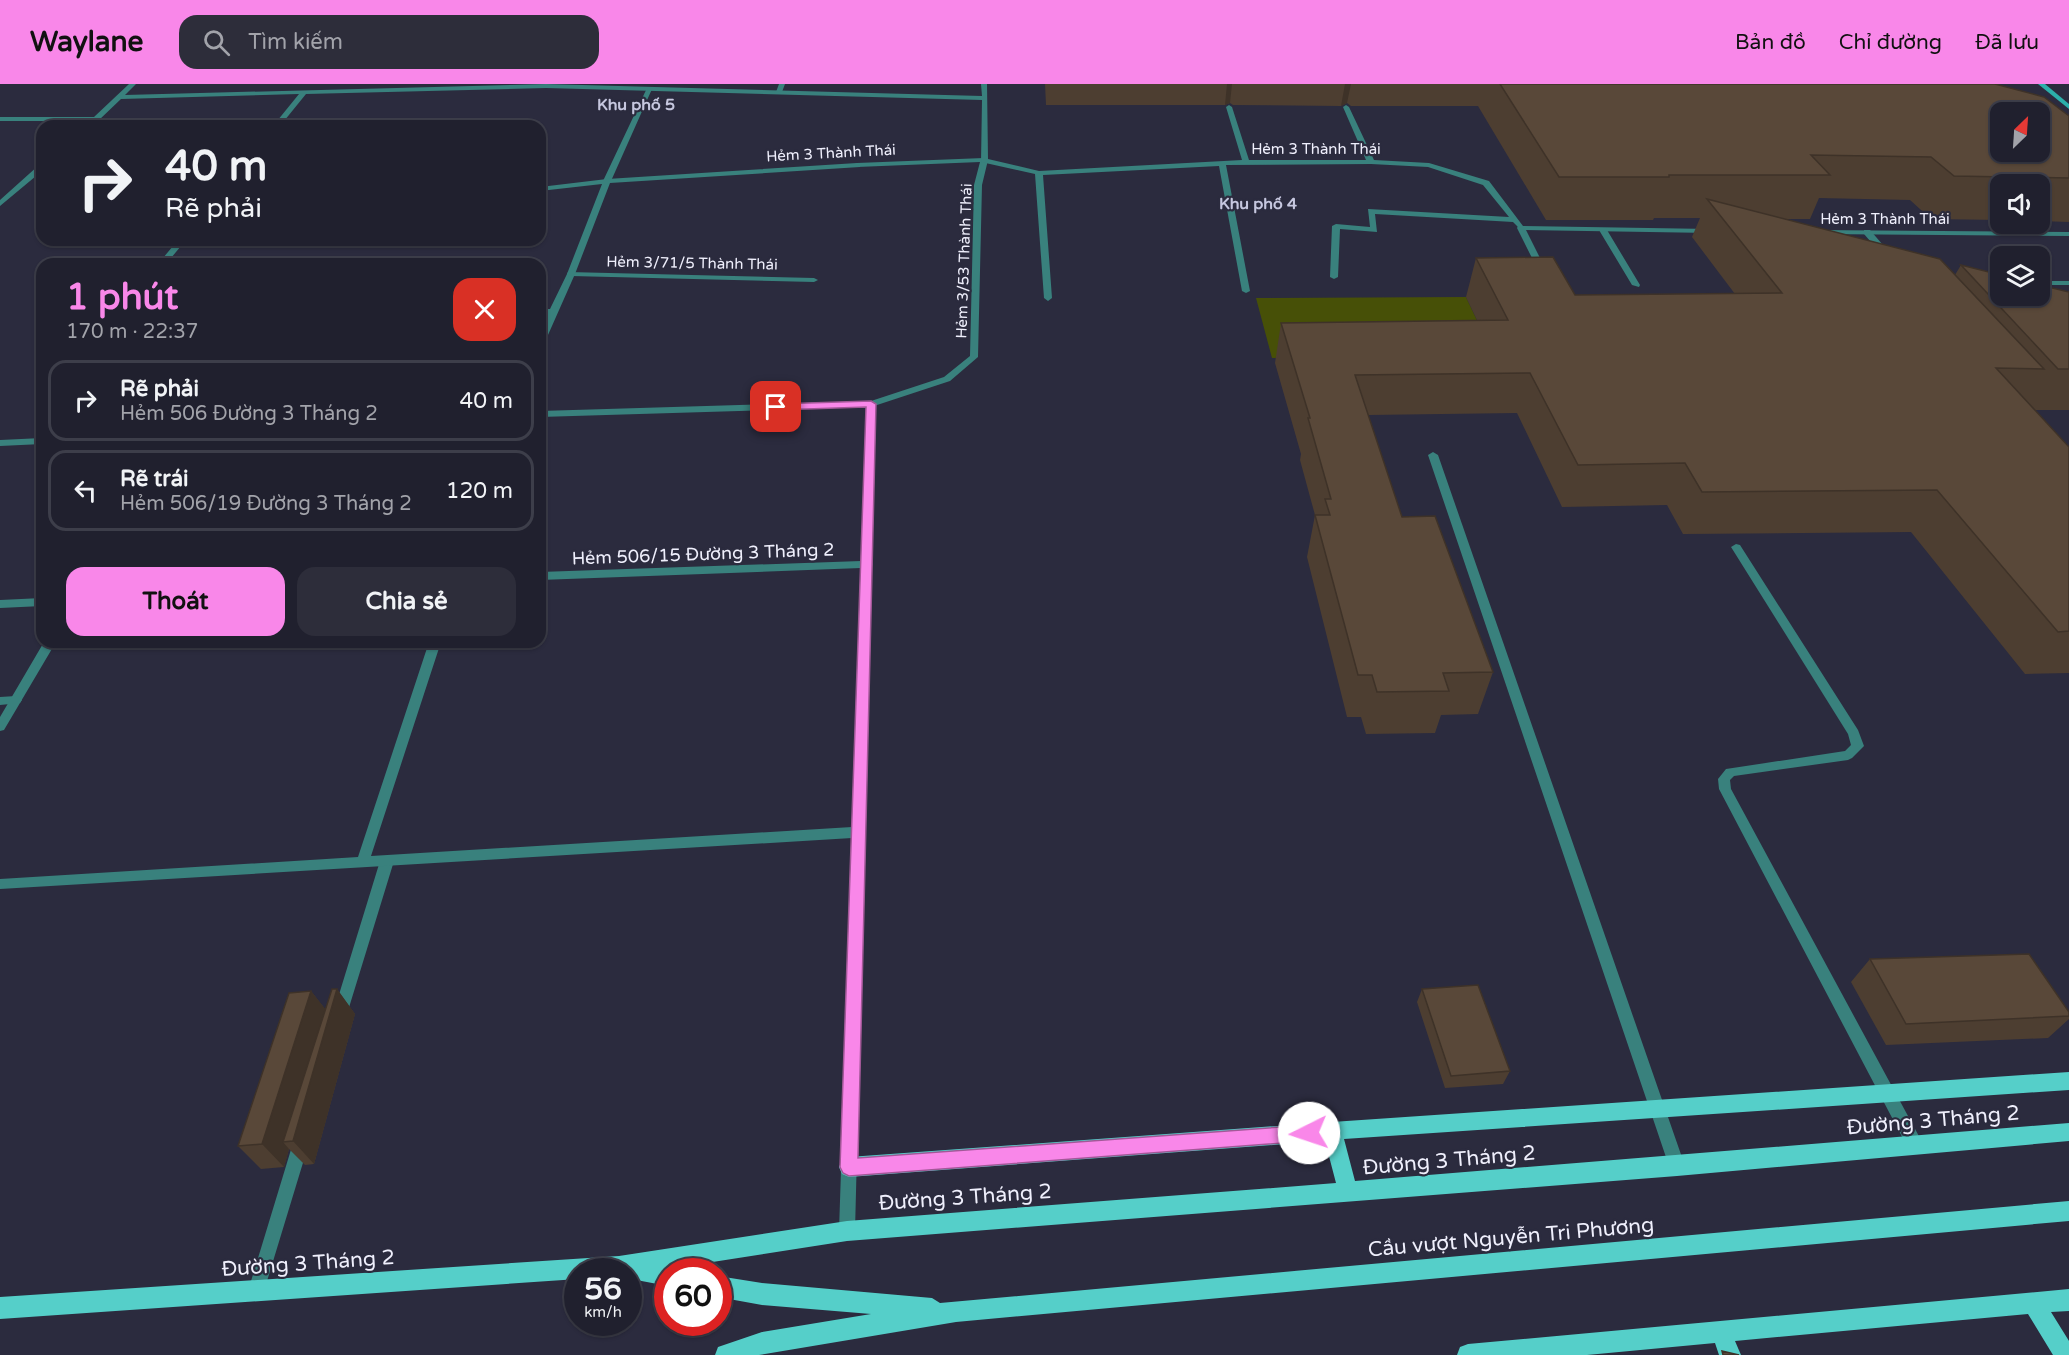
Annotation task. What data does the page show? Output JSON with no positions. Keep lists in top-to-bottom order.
{
  "streets": {
    "main road": ["Đường 3 Tháng 2", "Cầu vượt Nguyễn Tri Phương"],
    "street": [
      "Hẻm 3 Thành Thái",
      "Hẻm 3/53 Thành Thái",
      "Hẻm 3/71/5 Thành Thái",
      "Hẻm 506/15 Đường 3 Tháng 2"
    ]
  },
  "crossings": [
    ["Hẻm 3 Thành Thái", "Hẻm 3/53 Thành Thái"]
  ],
  "districts": ["Khu phố 5", "Khu phố 4"],
  "north": "top right",
  "page": {
    "header": "Waylane",
    "search": "Tìm kiếm",
    "nav": ["Bản đồ", "Chỉ đường", "Đã lưu"],
    "turn": ["40 m", "Rẽ phải"],
    "heading": ["1 phút", "170 m · 22:37"],
    "list": [
      {
        "name": "Rẽ phải",
        "note": "Hẻm 506 Đường 3 Tháng 2",
        "value": "40 m"
      },
      {
        "name": "Rẽ trái",
        "note": "Hẻm 506/19 Đường 3 Tháng 2",
        "value": "120 m"
      }
    ],
    "buttons": ["Thoát", "Chia sẻ"],
    "speed": "56 km/h",
    "limit": "60"
  }
}
